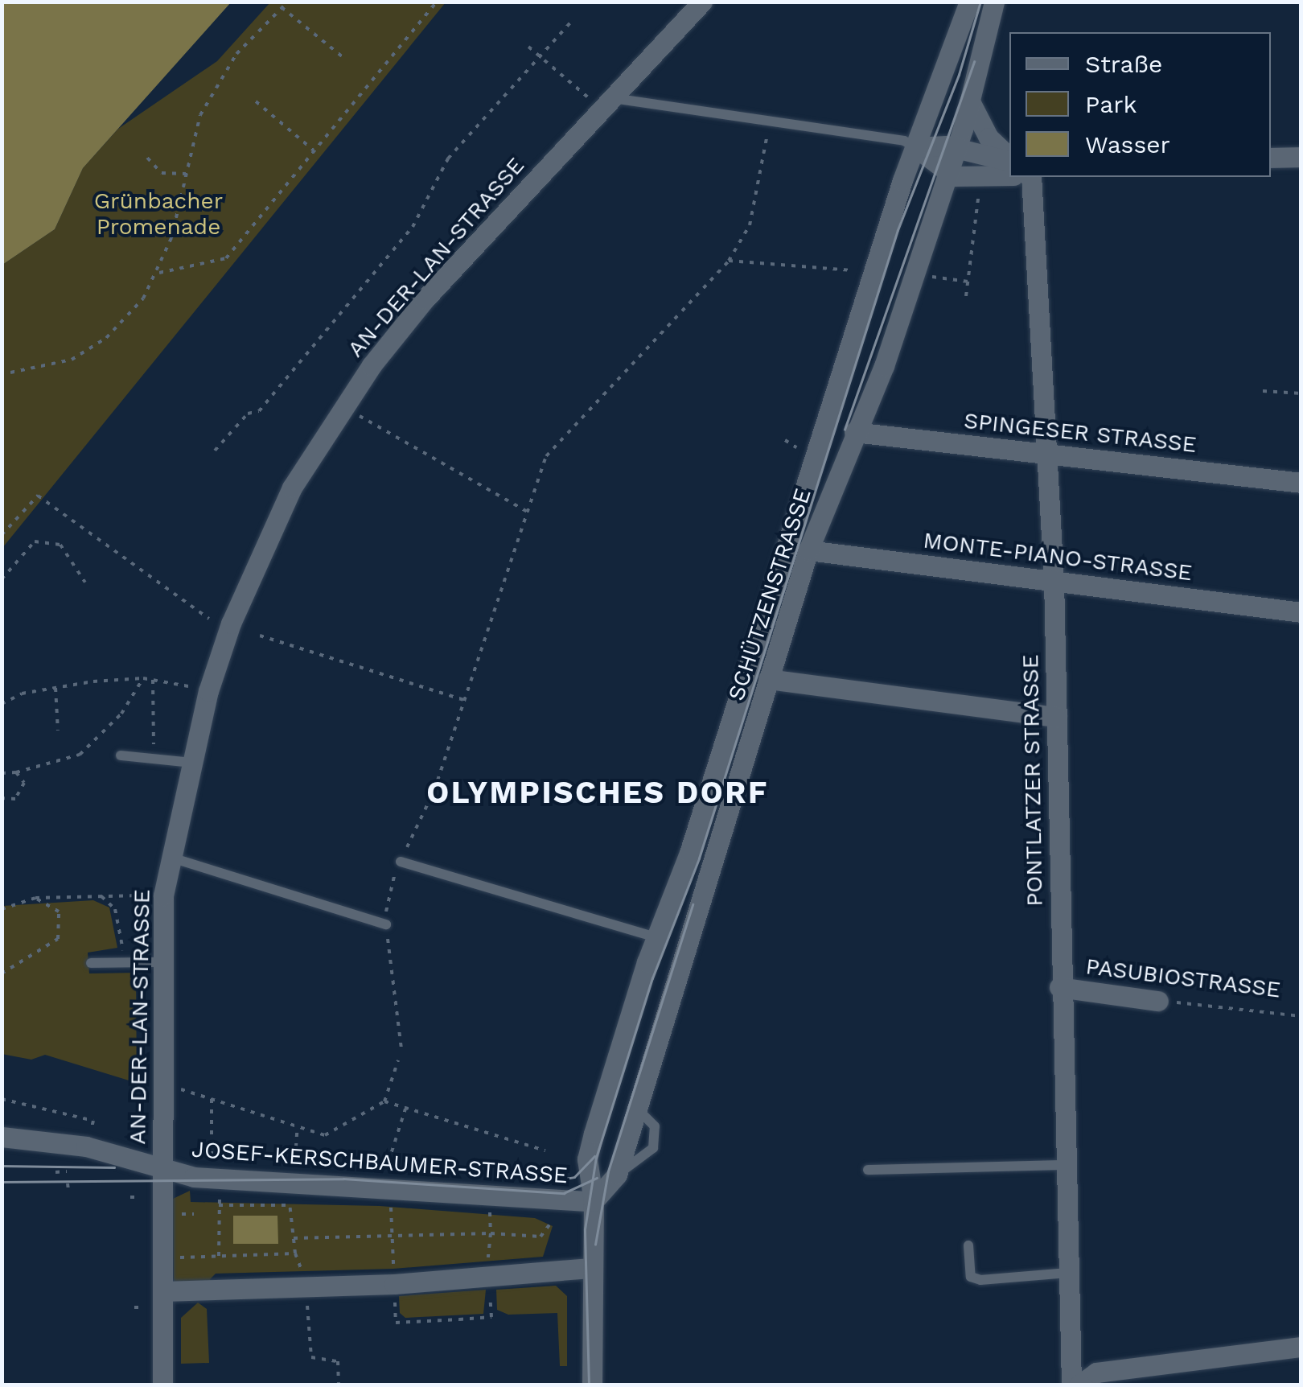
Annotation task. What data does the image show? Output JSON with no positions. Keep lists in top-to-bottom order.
{
  "streets": {
    "street": [
      "AN-DER-LAN-STRASSE",
      "SPINGESER STRASSE",
      "MONTE-PIANO-STRASSE",
      "SCHÜTZENSTRASSE",
      "PONTLATZER STRASSE",
      "PASUBIOSTRASSE",
      "JOSEF-KERSCHBAUMER-STRASSE"
    ]
  },
  "crossings": [
    ["AN-DER-LAN-STRASSE", "JOSEF-KERSCHBAUMER-STRASSE"],
    ["SPINGESER STRASSE", "SCHÜTZENSTRASSE"],
    ["SPINGESER STRASSE", "PONTLATZER STRASSE"],
    ["MONTE-PIANO-STRASSE", "SCHÜTZENSTRASSE"],
    ["MONTE-PIANO-STRASSE", "PONTLATZER STRASSE"],
    ["SCHÜTZENSTRASSE", "JOSEF-KERSCHBAUMER-STRASSE"],
    ["PONTLATZER STRASSE", "PASUBIOSTRASSE"]
  ],
  "districts": ["OLYMPISCHES DORF"],
  "parks": ["Grünbacher Promenade"],
  "legend": ["Straße", "Park", "Wasser"]
}
